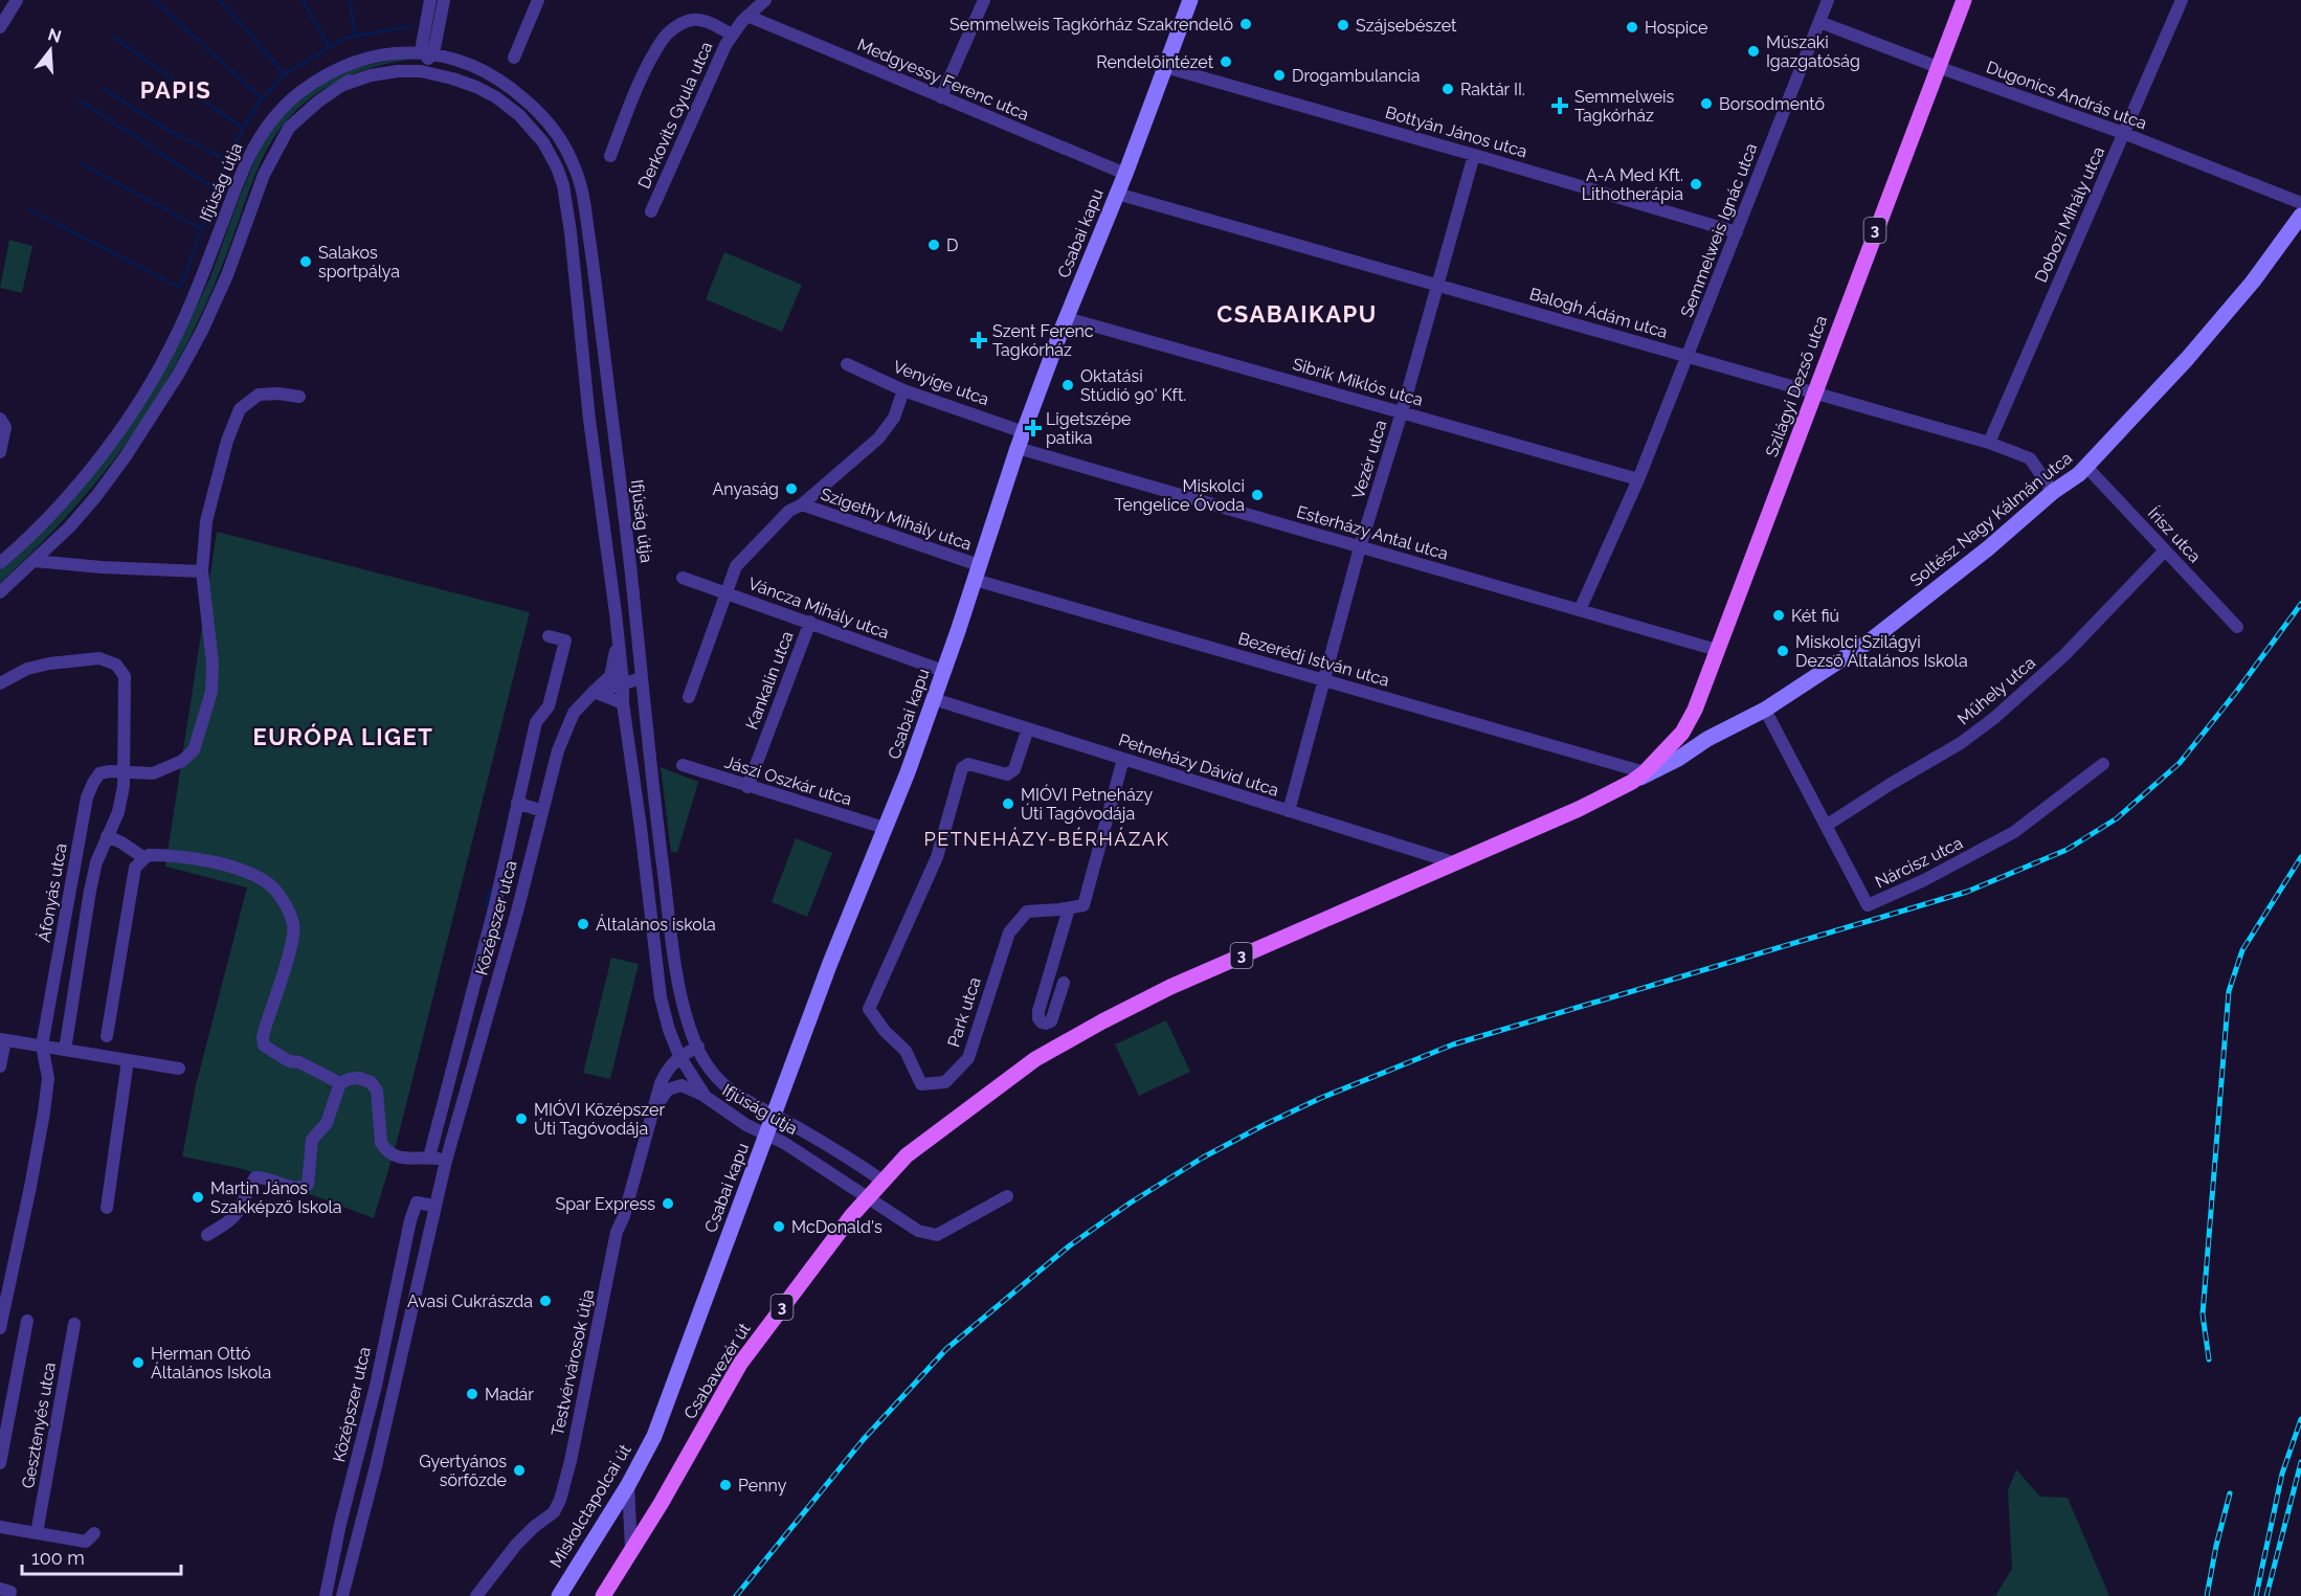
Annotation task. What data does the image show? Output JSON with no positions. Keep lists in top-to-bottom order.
{
  "streets": {
    "main road": ["3", "Szilágyi Dezső utca", "Csabavezér út"],
    "street": [
      "Medgyessy Ferenc utca",
      "Dugonics András utca",
      "Derkovits Gyula utca",
      "Bottyán János utca",
      "Ifjúság útja",
      "Dobozi Mihály utca",
      "Semmelweis Ignác utca",
      "Csabai kapu",
      "Balogh Ádám utca",
      "Sibrik Miklós utca",
      "Venyige utca",
      "Vezér utca",
      "Szigethy Mihály utca",
      "Soltész Nagy Kálmán utca",
      "Esterházy Antal utca",
      "Írisz utca",
      "Váncza Mihály utca",
      "Bezerédj István utca",
      "Kankalin utca",
      "Műhely utca",
      "Petneházy Dávid utca",
      "Jászi Oszkár utca",
      "Nárcisz utca",
      "Áfonyás utca",
      "Középszer utca",
      "Park utca",
      "Testvérvárosok útja",
      "Gesztenyés utca",
      "Miskolctapolcai út"
    ]
  },
  "crossings": [
    ["Medgyessy Ferenc utca", "Derkovits Gyula utca"],
    ["Medgyessy Ferenc utca", "Csabai kapu"],
    ["Dugonics András utca", "Dobozi Mihály utca"],
    ["Dugonics András utca", "Semmelweis Ignác utca"],
    ["Dugonics András utca", "Szilágyi Dezső utca"],
    ["Bottyán János utca", "Semmelweis Ignác utca"],
    ["Bottyán János utca", "Csabai kapu"],
    ["Bottyán János utca", "Vezér utca"],
    ["Ifjúság útja", "3"],
    ["Ifjúság útja", "Csabai kapu"],
    ["Ifjúság útja", "Középszer utca"],
    ["Ifjúság útja", "Testvérvárosok útja"],
    ["Ifjúság útja", "Csabavezér út"],
    ["Dobozi Mihály utca", "Balogh Ádám utca"],
    ["Semmelweis Ignác utca", "Balogh Ádám utca"],
    ["Semmelweis Ignác utca", "Sibrik Miklós utca"],
    ["Semmelweis Ignác utca", "Esterházy Antal utca"],
    ["3", "Szilágyi Dezső utca"],
    ["3", "Soltész Nagy Kálmán utca"],
    ["3", "Bezerédj István utca"],
    ["3", "Petneházy Dávid utca"],
    ["3", "Csabavezér út"],
    ["Csabai kapu", "Balogh Ádám utca"],
    ["Csabai kapu", "Sibrik Miklós utca"],
    ["Csabai kapu", "Venyige utca"],
    ["Csabai kapu", "Szigethy Mihály utca"],
    ["Csabai kapu", "Esterházy Antal utca"],
    ["Csabai kapu", "Váncza Mihály utca"],
    ["Csabai kapu", "Bezerédj István utca"],
    ["Csabai kapu", "Petneházy Dávid utca"],
    ["Csabai kapu", "Jászi Oszkár utca"],
    ["Csabai kapu", "Miskolctapolcai út"],
    ["Balogh Ádám utca", "Szilágyi Dezső utca"],
    ["Balogh Ádám utca", "Vezér utca"],
    ["Balogh Ádám utca", "Soltész Nagy Kálmán utca"],
    ["Sibrik Miklós utca", "Vezér utca"],
    ["Szilágyi Dezső utca", "Soltész Nagy Kálmán utca"],
    ["Szilágyi Dezső utca", "Esterházy Antal utca"],
    ["Szilágyi Dezső utca", "Bezerédj István utca"],
    ["Vezér utca", "Esterházy Antal utca"],
    ["Vezér utca", "Bezerédj István utca"],
    ["Vezér utca", "Petneházy Dávid utca"],
    ["Szigethy Mihály utca", "Bezerédj István utca"],
    ["Soltész Nagy Kálmán utca", "Írisz utca"],
    ["Soltész Nagy Kálmán utca", "Bezerédj István utca"],
    ["Soltész Nagy Kálmán utca", "Nárcisz utca"],
    ["Írisz utca", "Műhely utca"],
    ["Váncza Mihály utca", "Kankalin utca"],
    ["Kankalin utca", "Jászi Oszkár utca"],
    ["Műhely utca", "Nárcisz utca"],
    ["Petneházy Dávid utca", "Park utca"]
  ],
  "districts": [
    "PAPIS",
    "CSABAIKAPU",
    "EURÓPA LIGET",
    "PETNEHÁZY-BÉRHÁZAK"
  ],
  "places": {
    "other": [
      "Semmelweis Tagkórház Szakrendelő",
      "Szájsebészet",
      "Hospice",
      "Műszaki Igazgatóság",
      "Rendelőintézet",
      "Drogambulancia",
      "Raktár II.",
      "Borsodmentő",
      "A-A Med Kft. Lithotherápia",
      "D",
      "Salakos sportpálya",
      "Oktatási Stúdió 90' Kft.",
      "Anyaság",
      "Miskolci Tengelice Óvoda",
      "Két fiú",
      "Miskolci Szilágyi Dezső Általános Iskola",
      "MIÓVI Petneházy Úti Tagóvodája",
      "Általános iskola",
      "MIÓVI Középszer Úti Tagóvodája",
      "Martin János Szakképző Iskola",
      "Spar Express",
      "McDonald's",
      "Avasi Cukrászda",
      "Herman Ottó Általános Iskola",
      "Madár",
      "Gyertyános sörfőzde",
      "Penny"
    ],
    "health": ["Semmelweis Tagkórház", "Szent Ferenc Tagkórház", "Ligetszépe patika"]
  },
  "scale_bar": "100 m",
  "north": "top"
}
